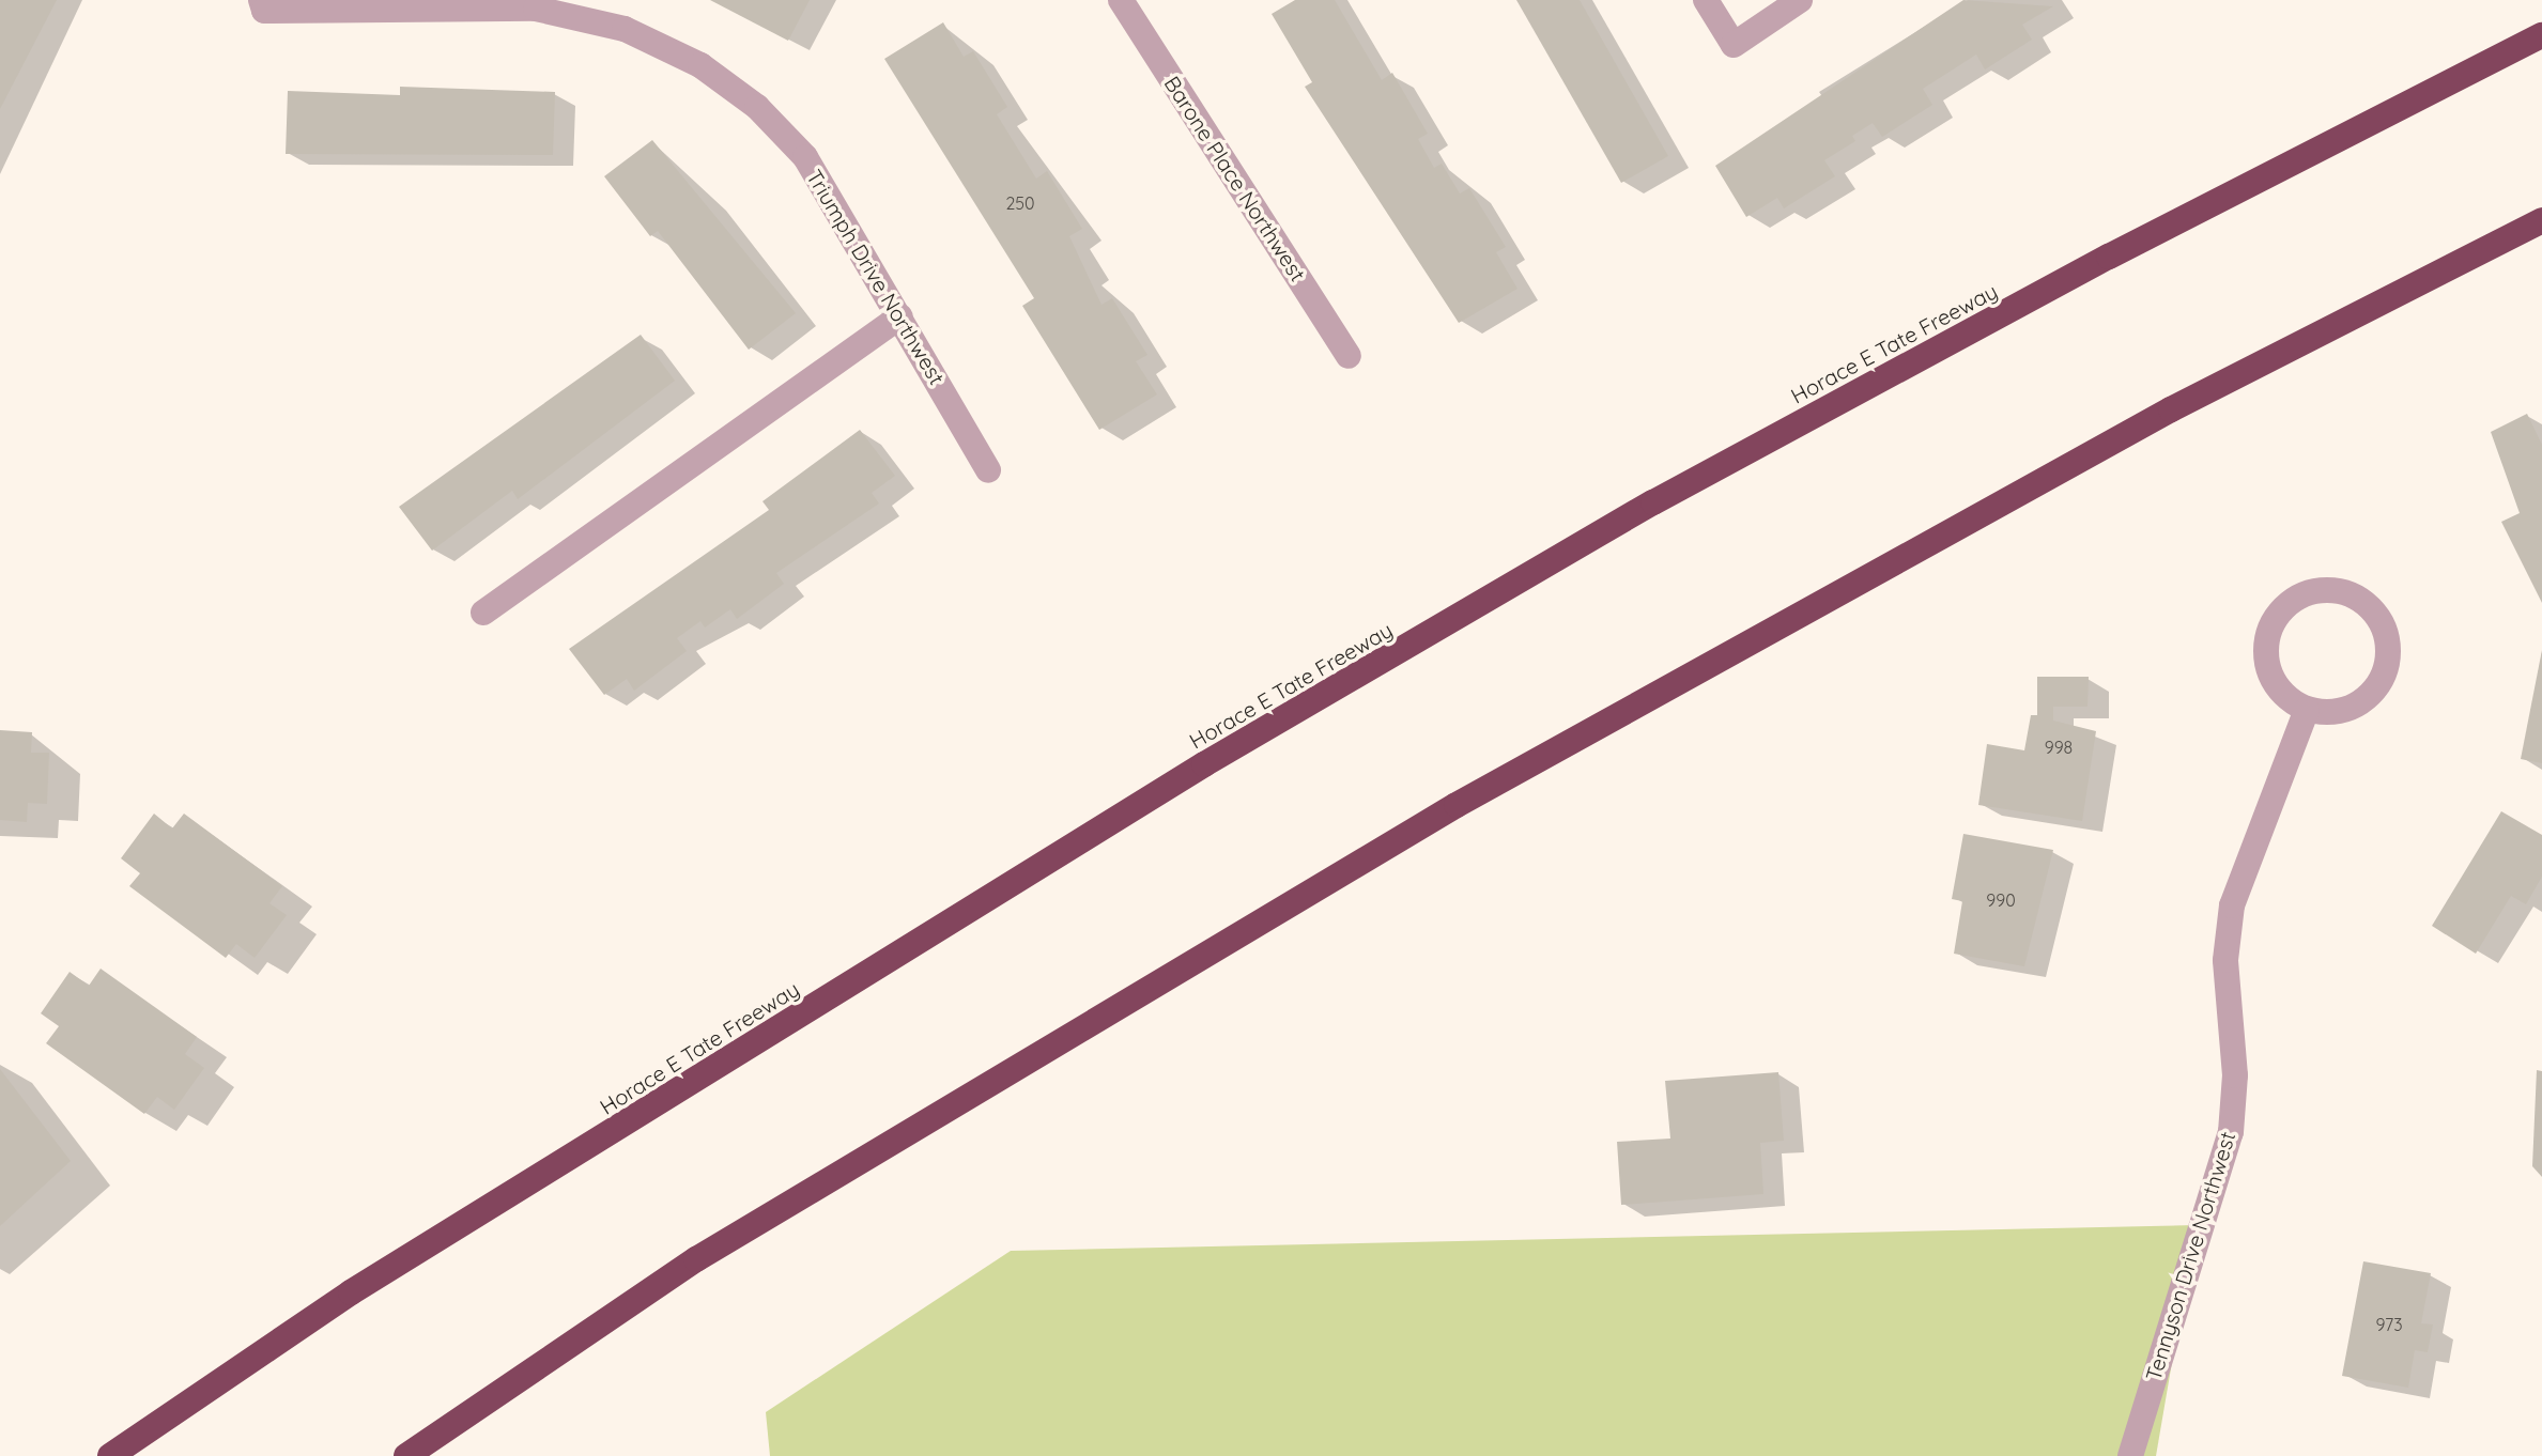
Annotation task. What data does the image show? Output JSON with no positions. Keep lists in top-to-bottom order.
{
  "streets": {
    "highway": ["Horace E Tate Freeway"],
    "street": ["Barone Place Northwest", "Triumph Drive Northwest", "Tennyson Drive Northwest"]
  },
  "house_numbers": [
    "250",
    "998",
    "990",
    "973"
  ]
}
